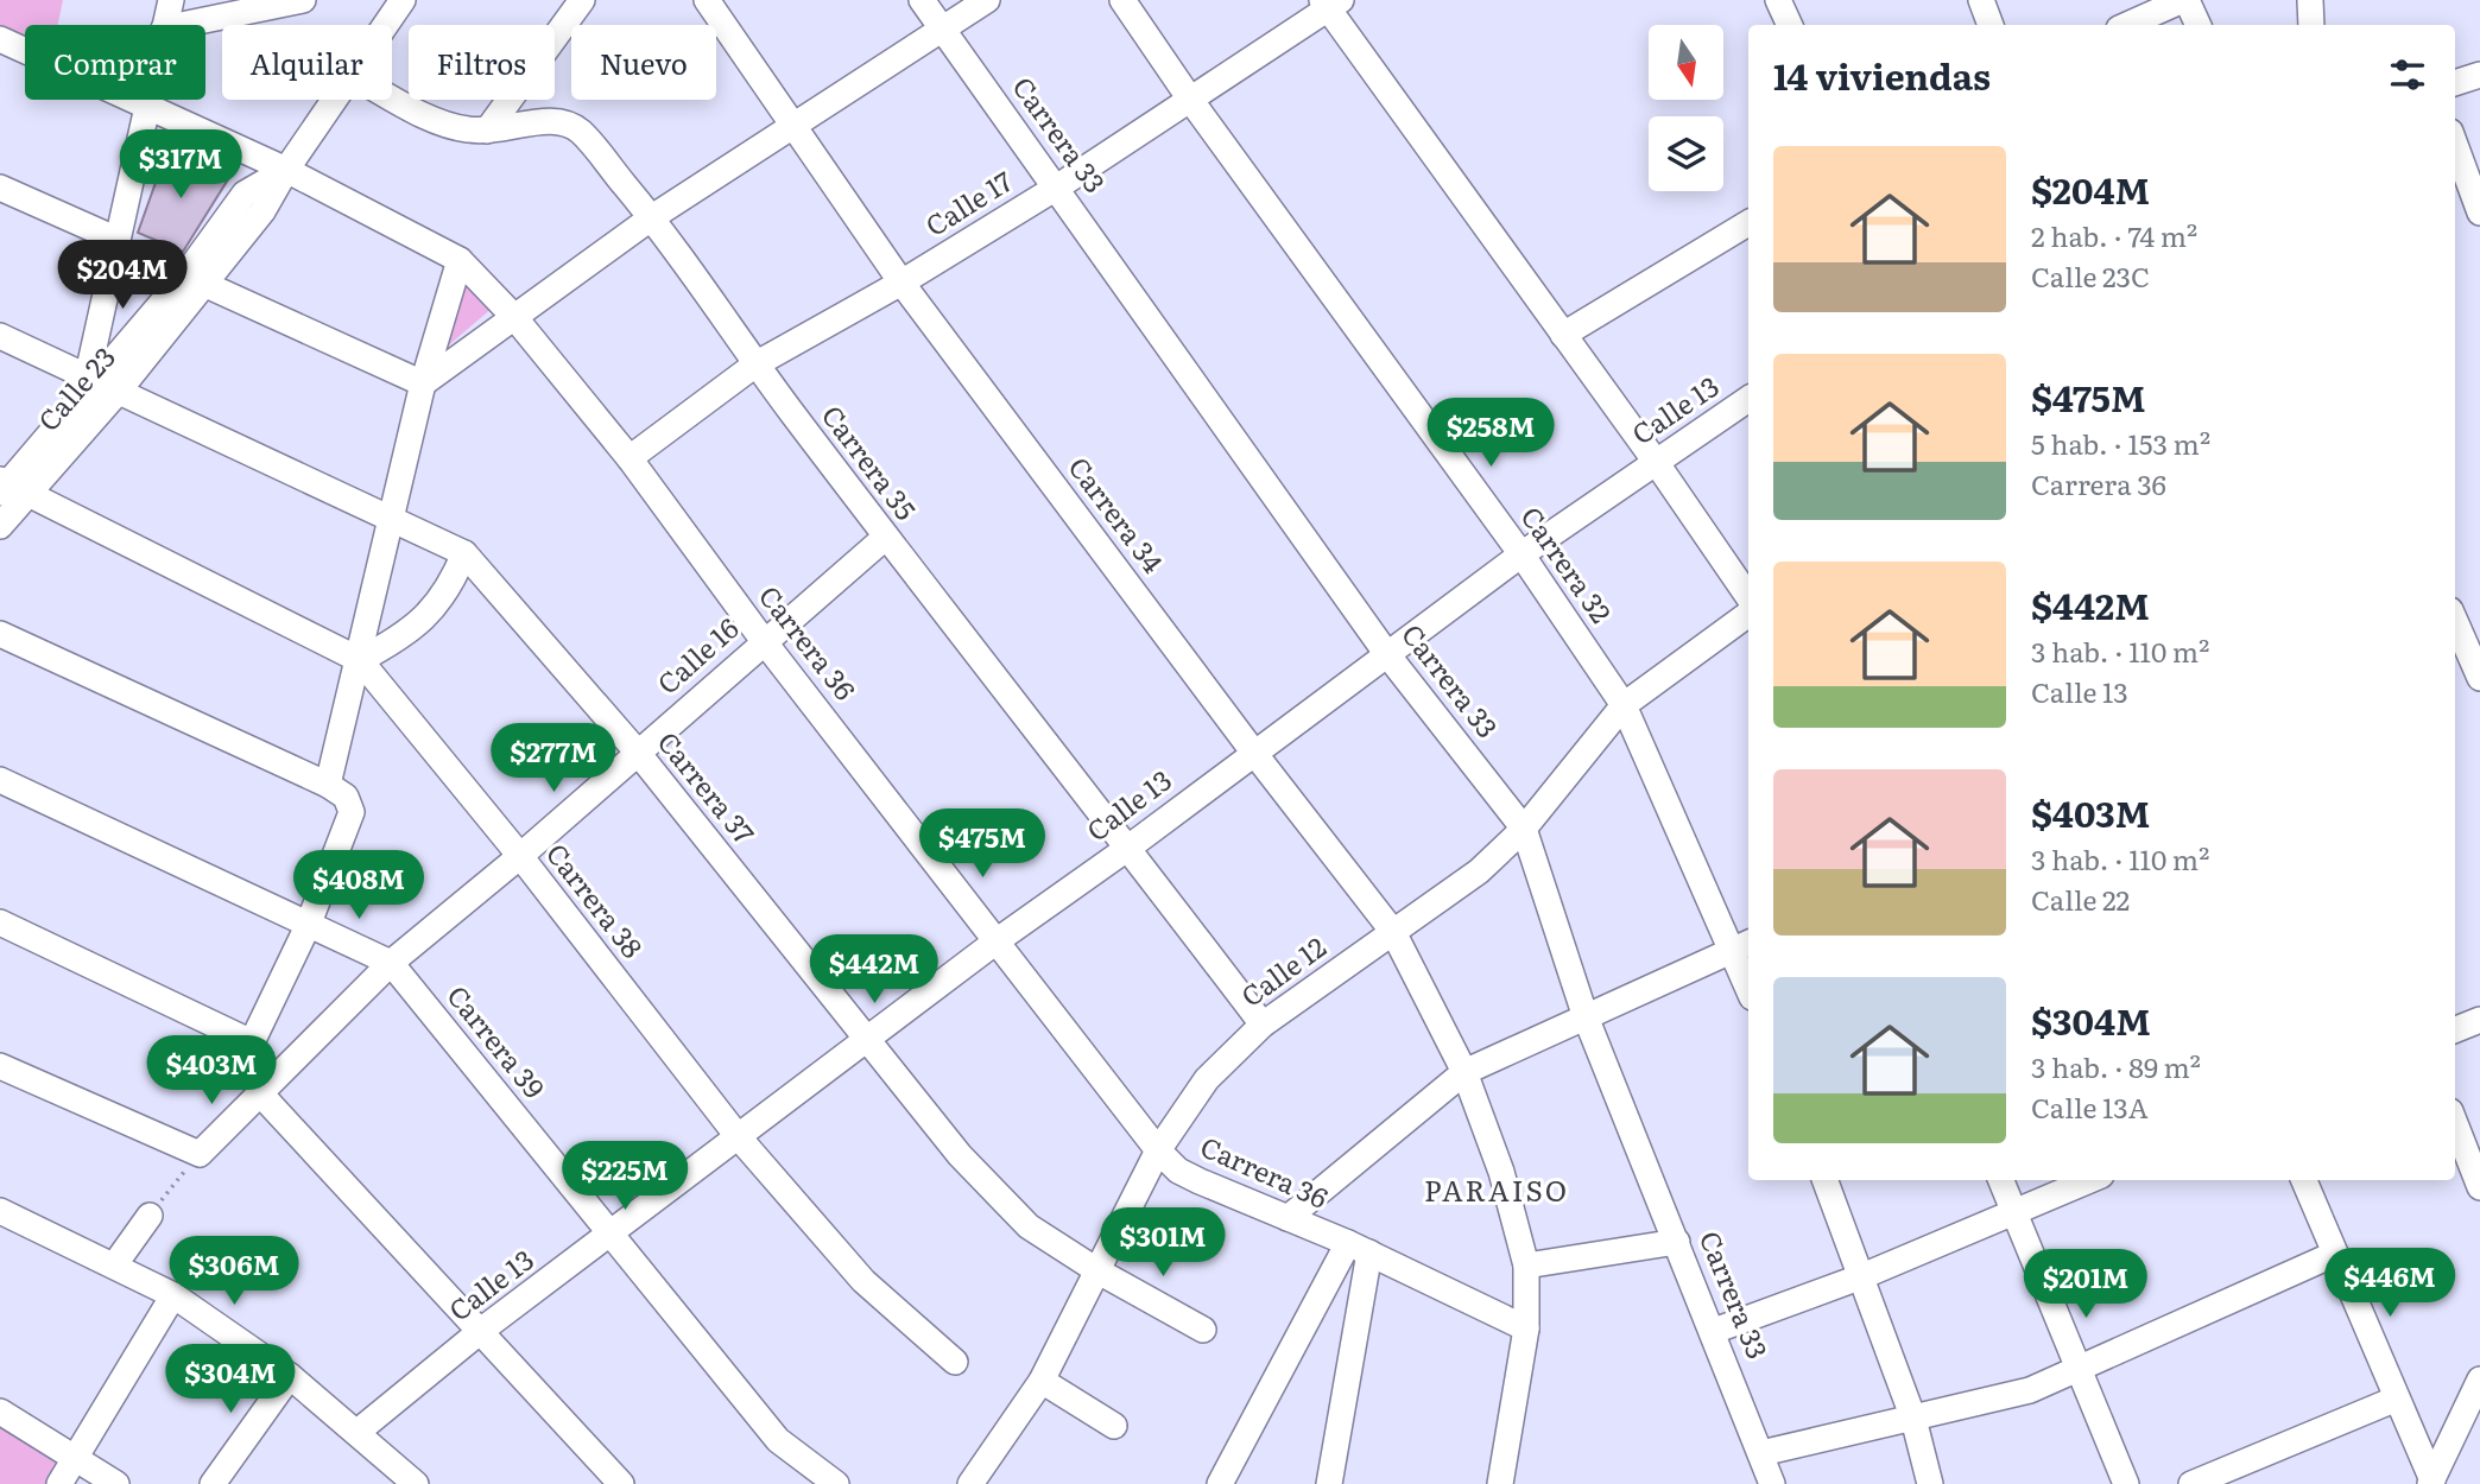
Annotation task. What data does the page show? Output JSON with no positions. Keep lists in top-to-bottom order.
{
  "streets": {
    "street": [
      "Carrera 33",
      "Calle 17",
      "Calle 23",
      "Calle 13",
      "Carrera 35",
      "Carrera 34",
      "Carrera 32",
      "Carrera 36",
      "Calle 16",
      "Carrera 37",
      "Carrera 38",
      "Calle 12",
      "Carrera 39"
    ]
  },
  "crossings": [
    ["Carrera 33", "Calle 17"],
    ["Carrera 33", "Calle 13"],
    ["Carrera 33", "Calle 12"],
    ["Calle 17", "Carrera 35"],
    ["Calle 17", "Carrera 34"],
    ["Calle 17", "Carrera 32"],
    ["Calle 17", "Carrera 36"],
    ["Calle 23", "Carrera 36"],
    ["Calle 23", "Carrera 37"],
    ["Calle 23", "Carrera 38"],
    ["Calle 13", "Carrera 35"],
    ["Calle 13", "Carrera 34"],
    ["Calle 13", "Carrera 32"],
    ["Calle 13", "Carrera 36"],
    ["Calle 13", "Carrera 37"],
    ["Calle 13", "Carrera 38"],
    ["Calle 13", "Carrera 39"],
    ["Carrera 35", "Calle 16"],
    ["Carrera 35", "Calle 12"],
    ["Carrera 34", "Carrera 36"],
    ["Carrera 34", "Calle 12"],
    ["Carrera 32", "Calle 12"],
    ["Carrera 36", "Calle 16"],
    ["Carrera 36", "Calle 12"],
    ["Calle 16", "Carrera 37"],
    ["Calle 16", "Carrera 38"],
    ["Calle 16", "Carrera 39"],
    ["Carrera 37", "Calle 12"]
  ],
  "districts": ["PARAISO"],
  "north": "bottom",
  "page": {
    "chip": [
      "Comprar",
      "Alquilar",
      "Filtros",
      "Nuevo"
    ],
    "heading": "14 viviendas",
    "list": [
      {
        "name": "$204M",
        "note": "2 hab. · 74 m² · Calle 23C"
      },
      {
        "name": "$475M",
        "note": "5 hab. · 153 m² · Carrera 36"
      },
      {
        "name": "$442M",
        "note": "3 hab. · 110 m² · Calle 13"
      },
      {
        "name": "$403M",
        "note": "3 hab. · 110 m² · Calle 22"
      },
      {
        "name": "$304M",
        "note": "3 hab. · 89 m² · Calle 13A"
      }
    ],
    "price": [
      "$317M",
      "$204M",
      "$258M",
      "$277M",
      "$475M",
      "$408M",
      "$442M",
      "$403M",
      "$225M",
      "$301M",
      "$306M",
      "$446M",
      "$201M",
      "$304M"
    ]
  }
}
